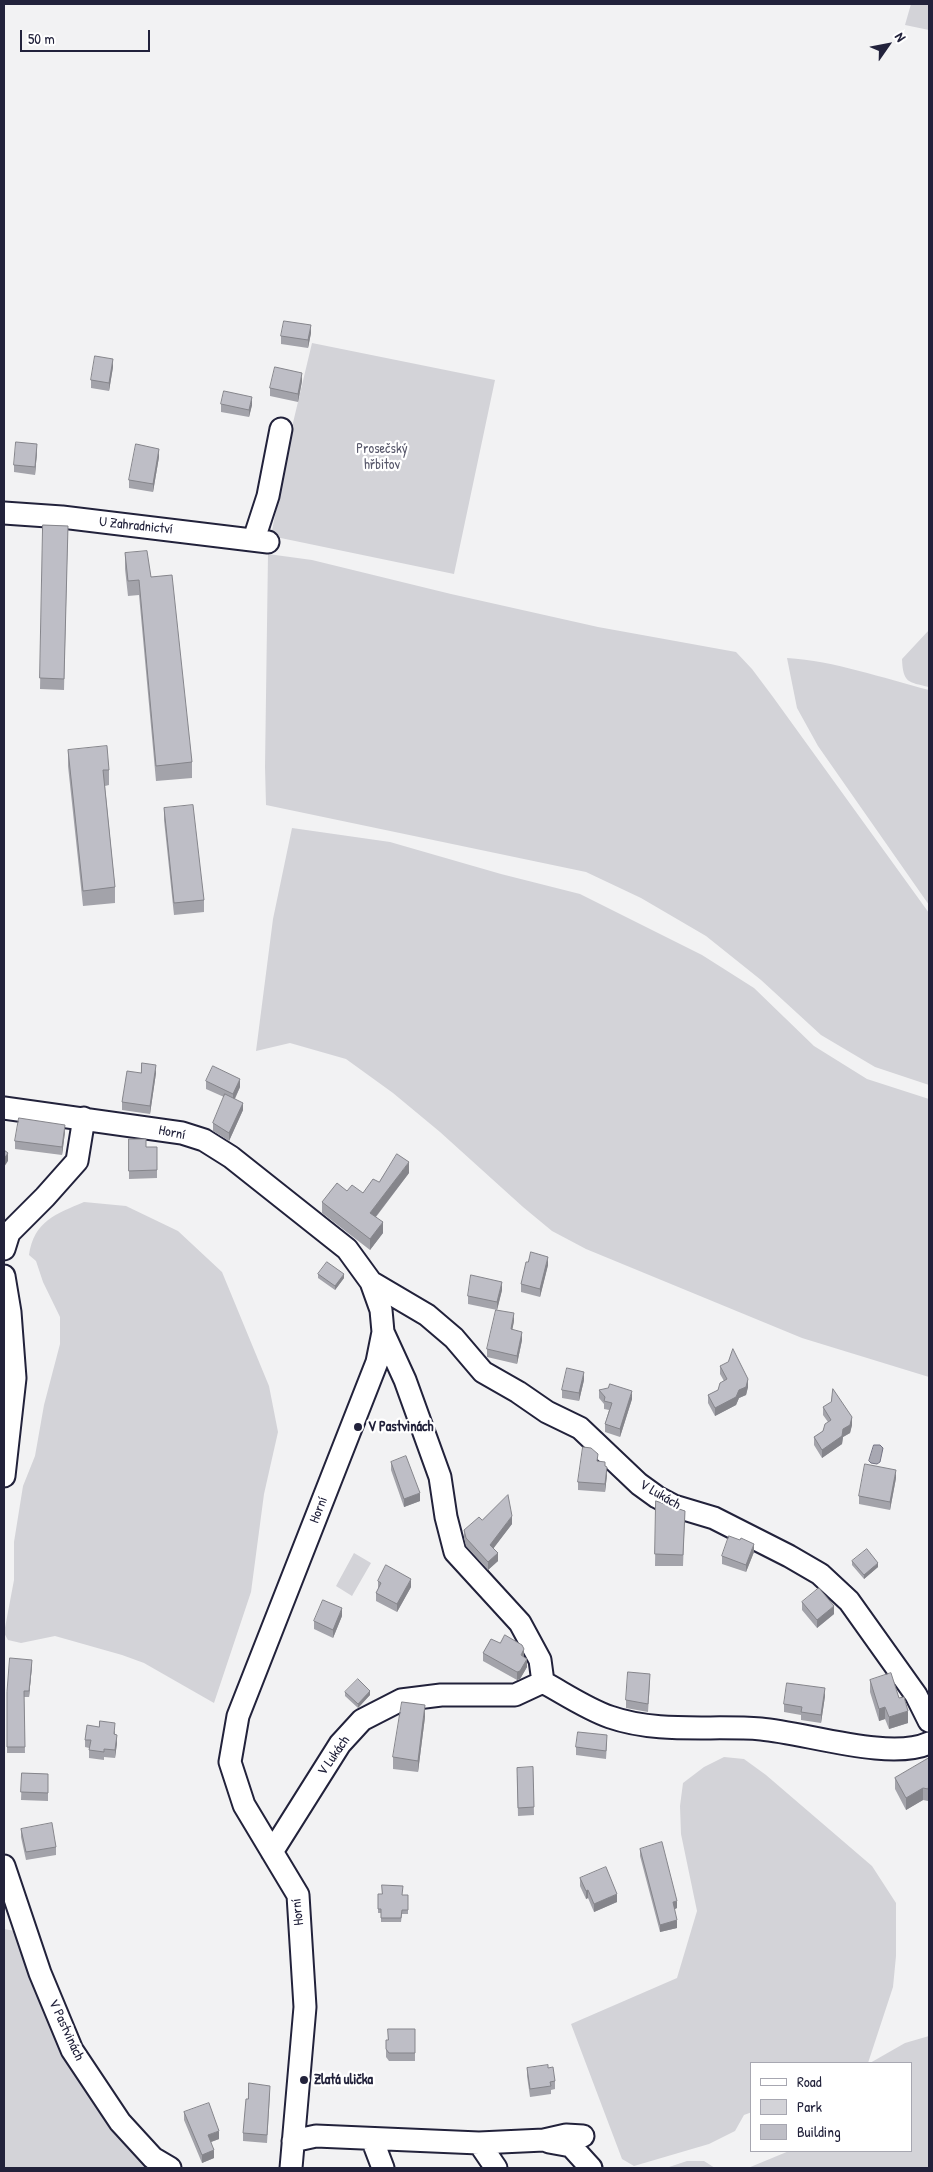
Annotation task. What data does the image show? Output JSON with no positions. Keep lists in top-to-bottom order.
{
  "streets": {
    "street": [
      "U Zahradnictví",
      "Horní",
      "V Lukách",
      "V Pastvinách"
    ]
  },
  "crossings": [
    ["Horní", "V Lukách"]
  ],
  "parks": ["Prosečský hřbitov"],
  "places": ["V Pastvinách", "Zlatá ulička"],
  "legend": ["Road", "Park", "Building"],
  "scale_bar": "50 m",
  "north": "top right"
}
